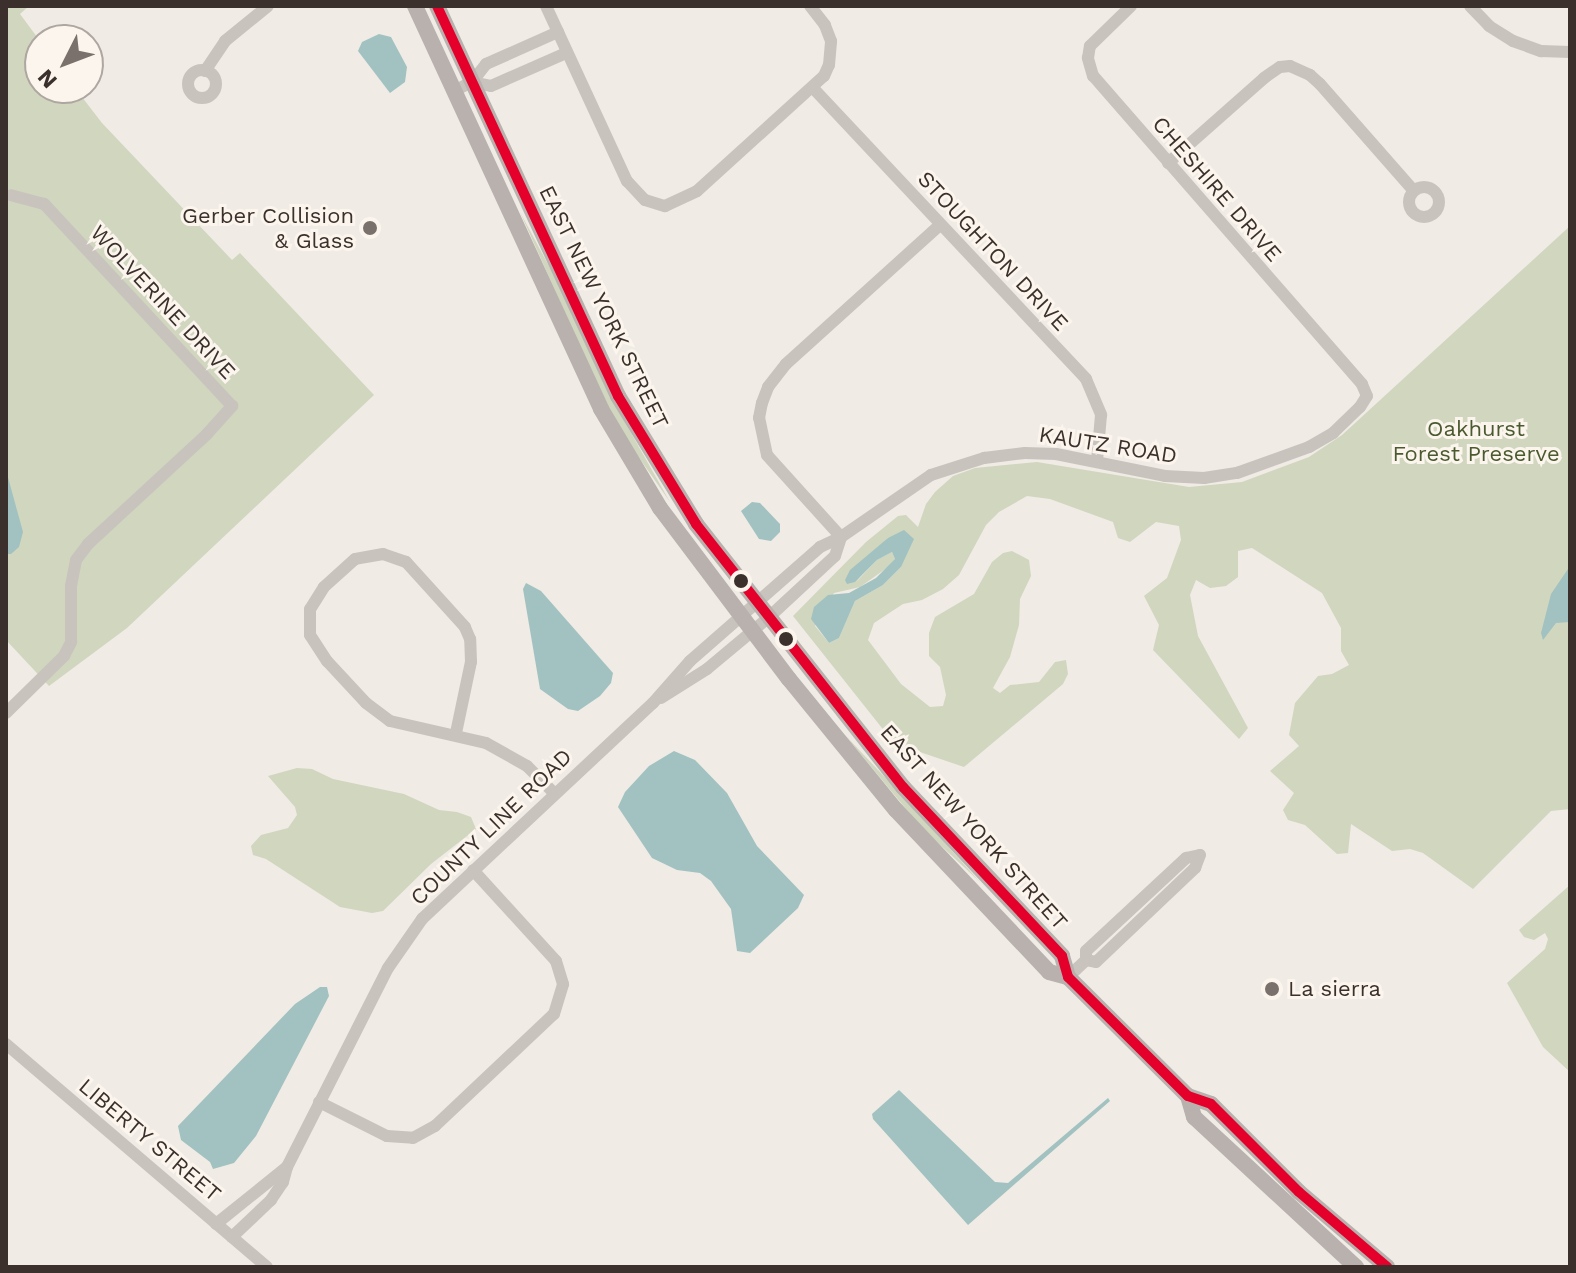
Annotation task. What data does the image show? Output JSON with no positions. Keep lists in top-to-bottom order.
{
  "streets": {
    "main road": ["EAST NEW YORK STREET"],
    "street": [
      "CHESHIRE DRIVE",
      "STOUGHTON DRIVE",
      "WOLVERINE DRIVE",
      "KAUTZ ROAD",
      "COUNTY LINE ROAD",
      "LIBERTY STREET"
    ]
  },
  "crossings": [
    ["CHESHIRE DRIVE", "KAUTZ ROAD"],
    ["STOUGHTON DRIVE", "KAUTZ ROAD"],
    ["EAST NEW YORK STREET", "KAUTZ ROAD"],
    ["EAST NEW YORK STREET", "COUNTY LINE ROAD"],
    ["KAUTZ ROAD", "COUNTY LINE ROAD"],
    ["COUNTY LINE ROAD", "LIBERTY STREET"]
  ],
  "parks": ["Oakhurst Forest Preserve"],
  "places": ["Gerber Collision & Glass", "La sierra"],
  "north": "bottom left"
}
